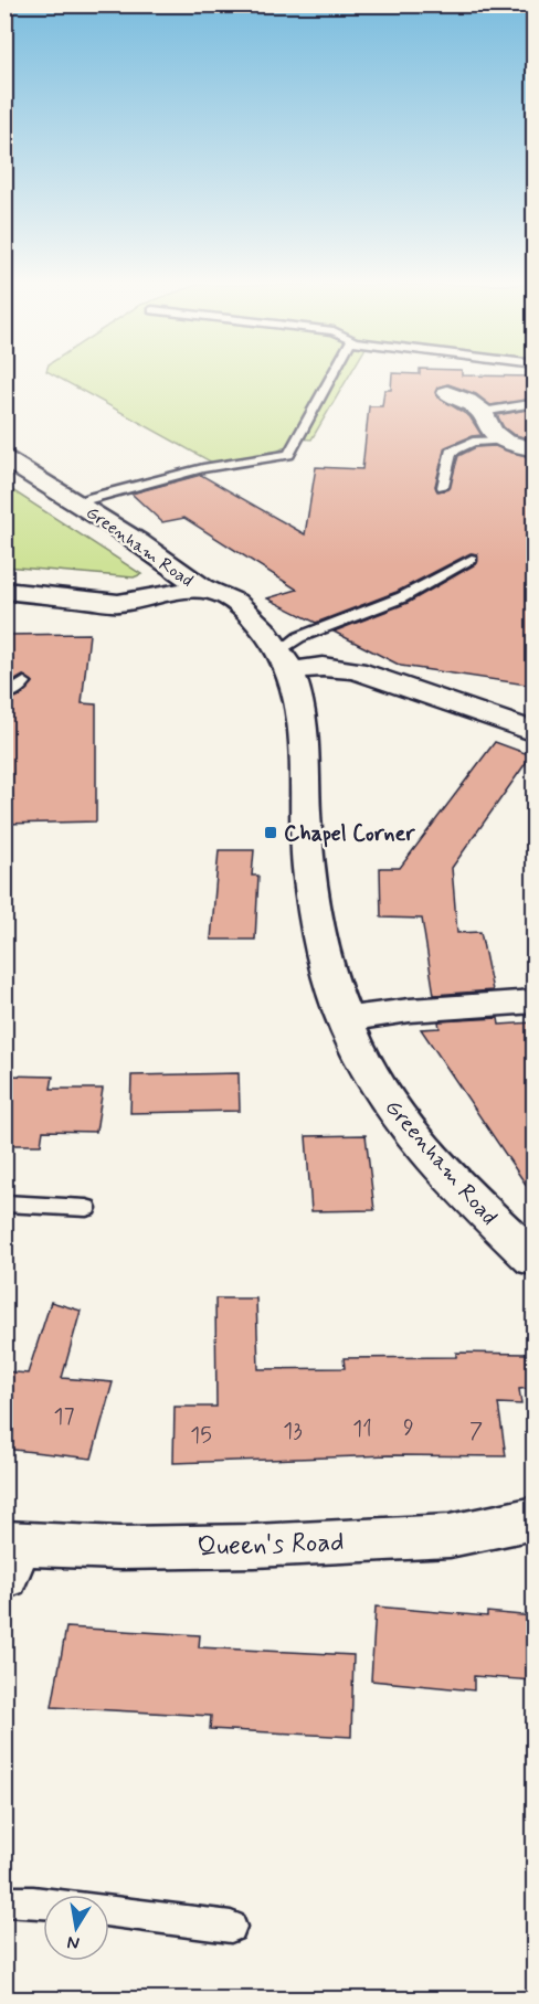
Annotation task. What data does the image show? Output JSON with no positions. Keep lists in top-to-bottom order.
{
  "streets": {
    "street": ["Greenham Road", "Queen's Road"]
  },
  "places": {
    "transit": ["Chapel Corner"]
  },
  "house_numbers": [
    "17",
    "9",
    "11",
    "13",
    "7",
    "15"
  ],
  "north": "bottom"
}
